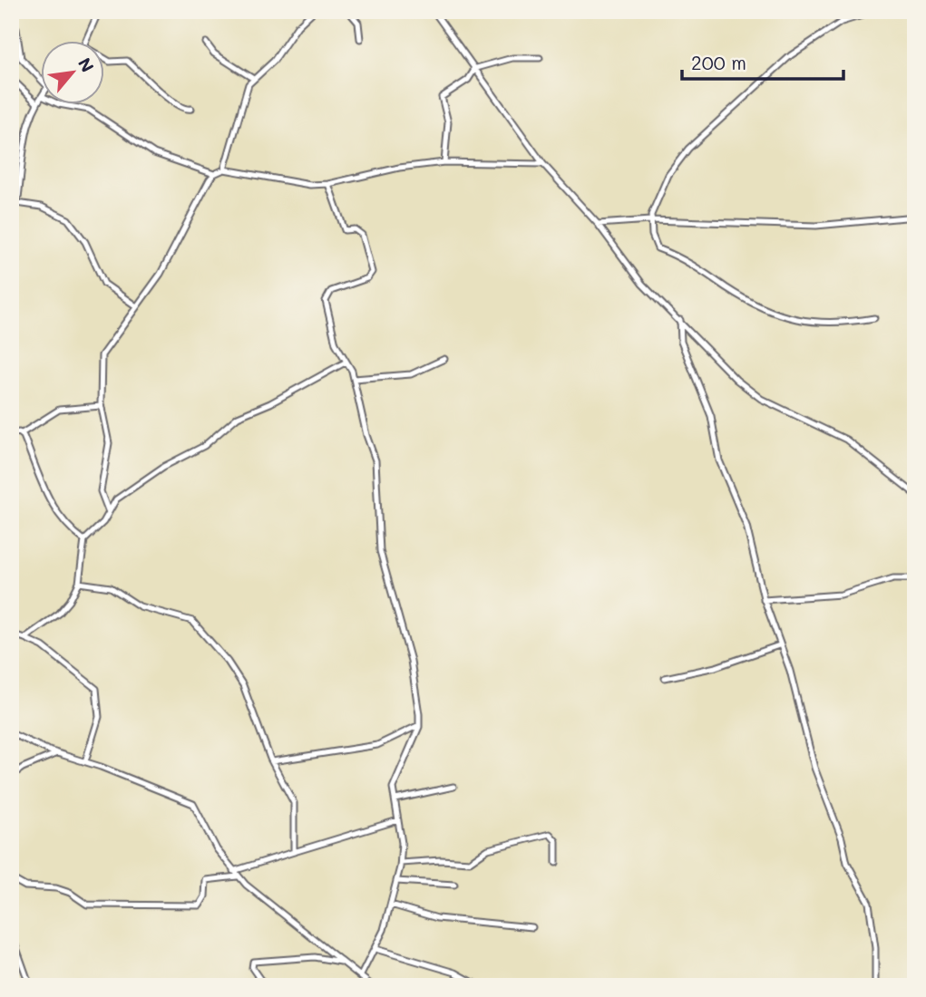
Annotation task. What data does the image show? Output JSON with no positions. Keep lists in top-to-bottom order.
{
  "scale_bar": "200 m",
  "north": "top right"
}
